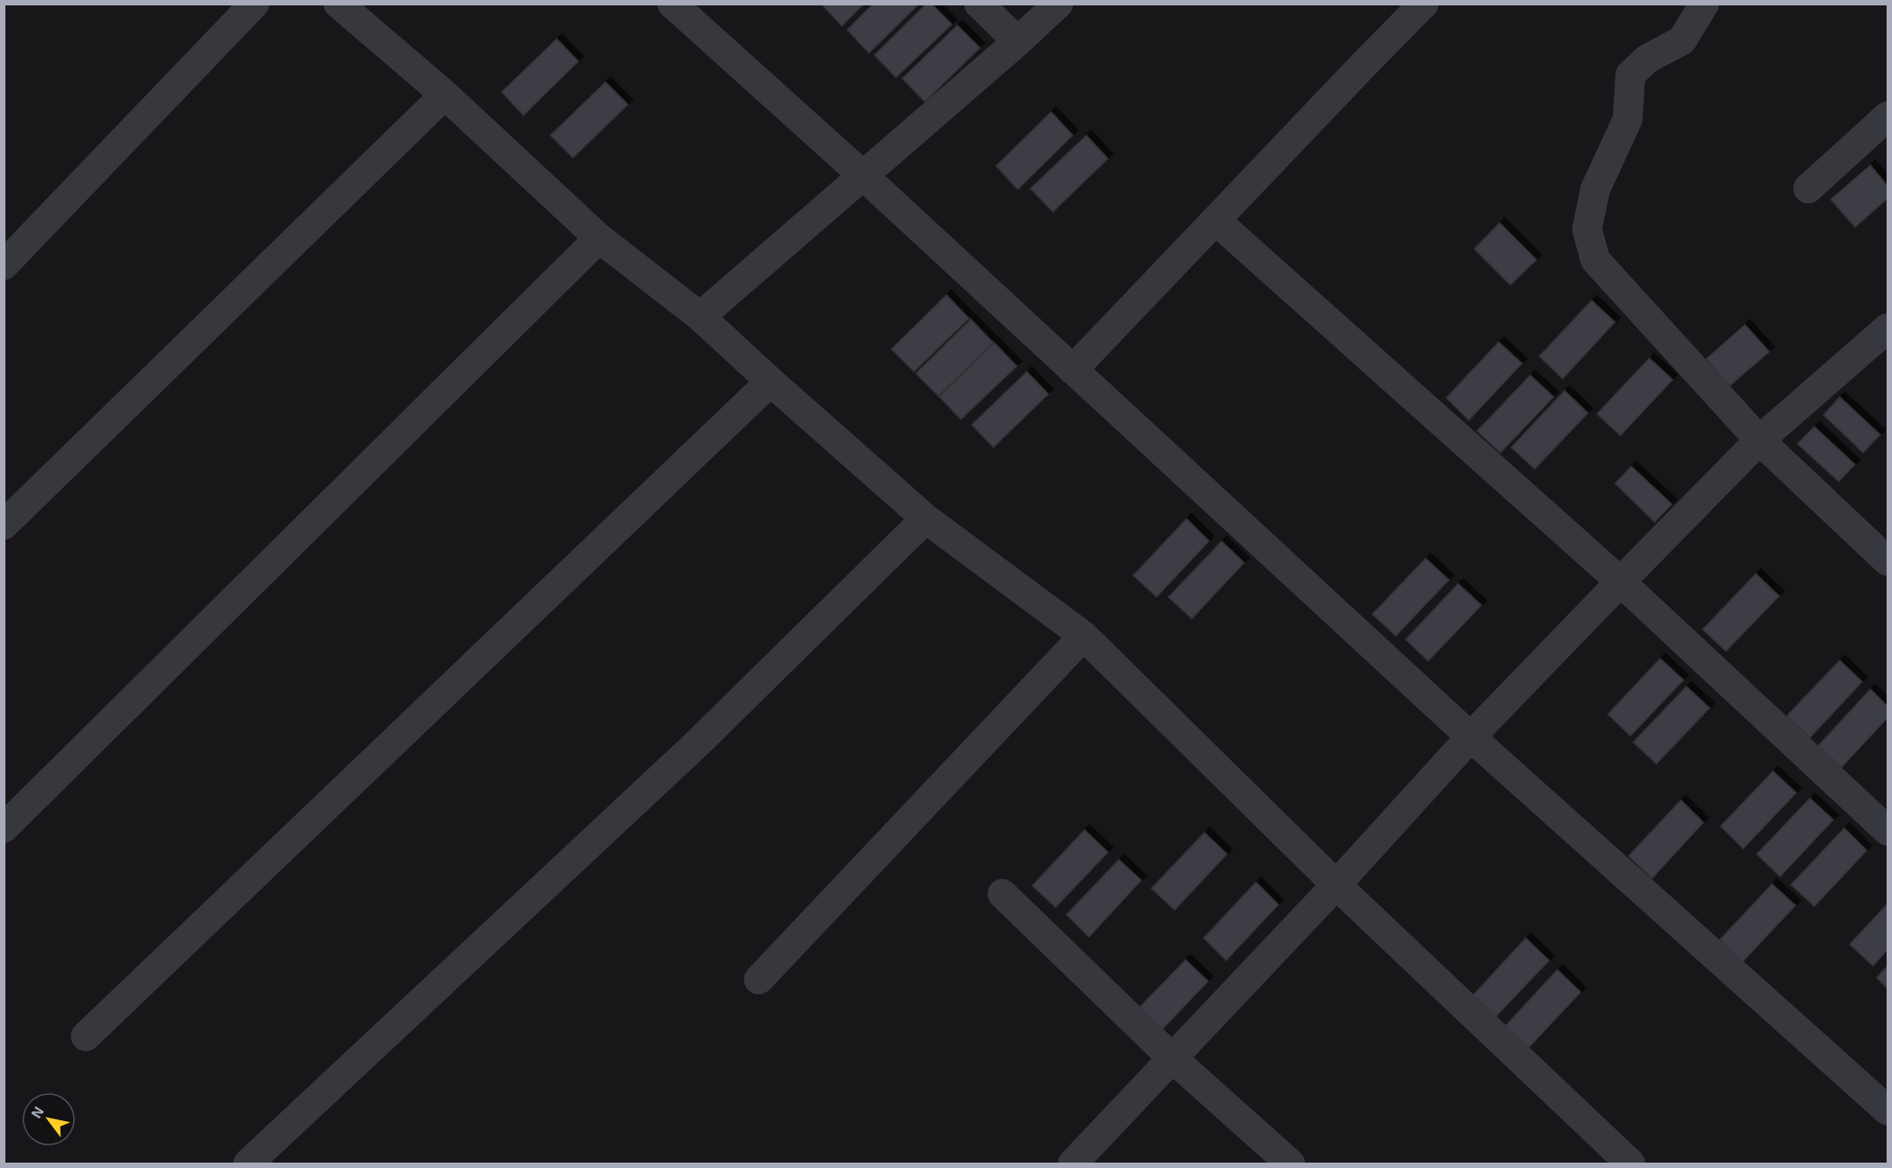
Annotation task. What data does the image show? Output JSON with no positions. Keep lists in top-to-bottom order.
{
  "north": "top left"
}
